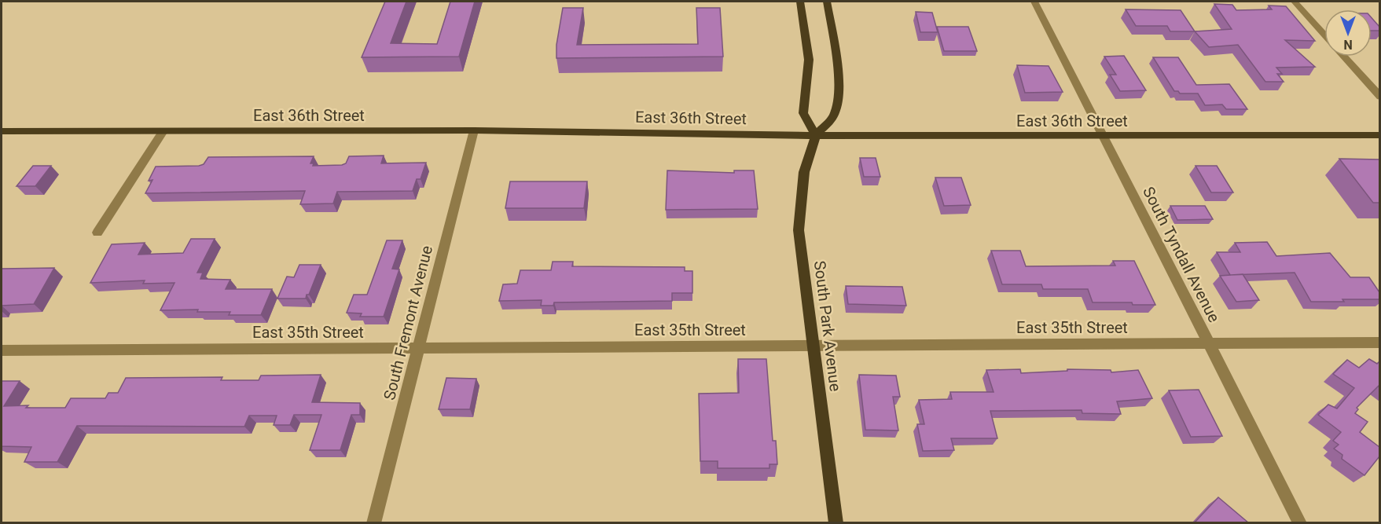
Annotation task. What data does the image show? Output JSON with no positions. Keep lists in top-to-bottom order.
{
  "streets": {
    "main road": ["East 36th Street", "South Park Avenue"],
    "street": ["South Tyndall Avenue", "South Fremont Avenue", "East 35th Street"]
  },
  "crossings": [
    ["East 36th Street", "South Tyndall Avenue"],
    ["East 36th Street", "South Fremont Avenue"],
    ["East 36th Street", "South Park Avenue"],
    ["South Tyndall Avenue", "East 35th Street"],
    ["South Fremont Avenue", "East 35th Street"],
    ["South Park Avenue", "East 35th Street"]
  ],
  "north": "bottom"
}
